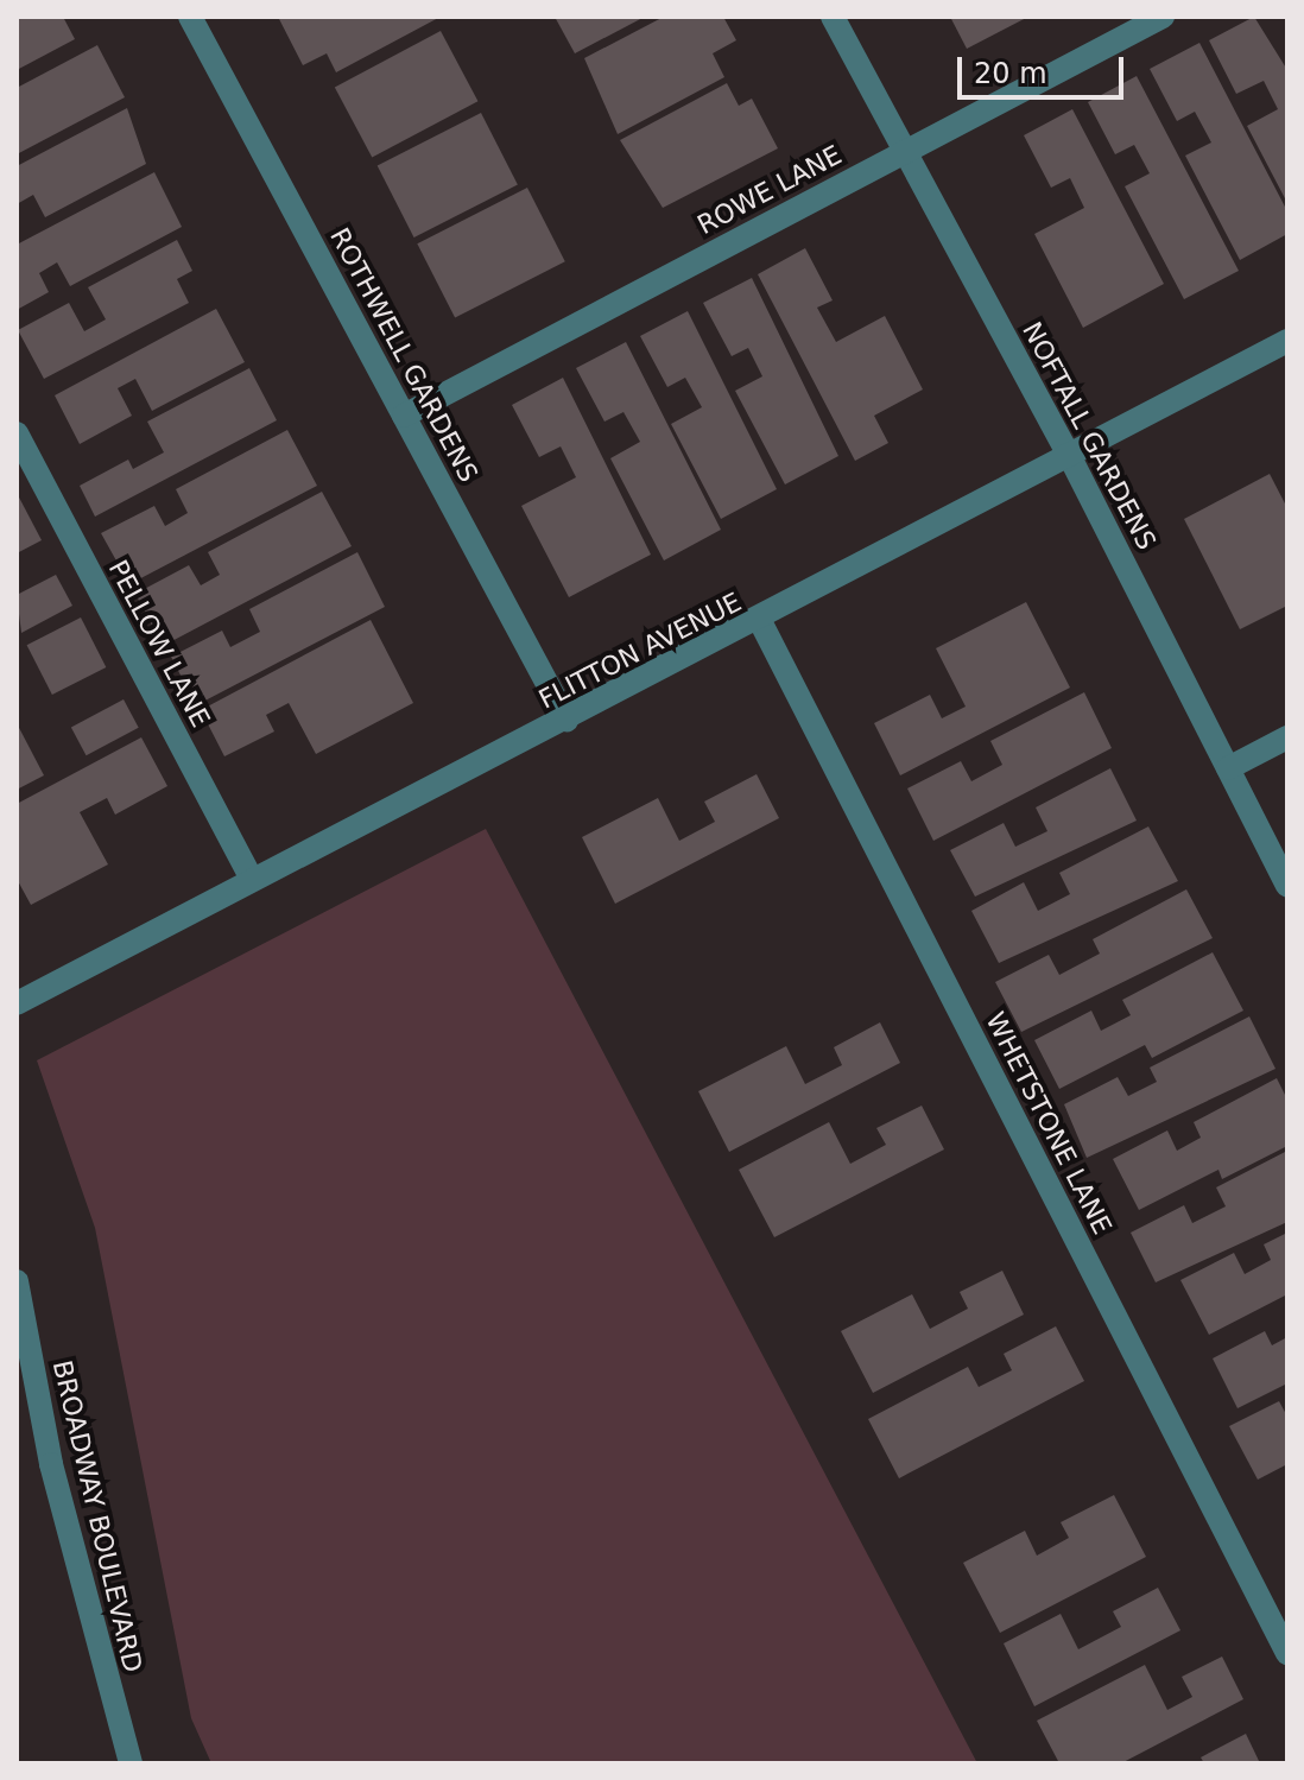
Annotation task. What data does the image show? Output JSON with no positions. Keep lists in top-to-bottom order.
{
  "streets": {
    "street": [
      "ROWE LANE",
      "ROTHWELL GARDENS",
      "NOFTALL GARDENS",
      "PELLOW LANE",
      "FLITTON AVENUE",
      "WHETSTONE LANE",
      "BROADWAY BOULEVARD"
    ]
  },
  "crossings": [
    ["ROWE LANE", "ROTHWELL GARDENS"],
    ["ROWE LANE", "NOFTALL GARDENS"],
    ["ROTHWELL GARDENS", "FLITTON AVENUE"],
    ["NOFTALL GARDENS", "FLITTON AVENUE"],
    ["PELLOW LANE", "FLITTON AVENUE"],
    ["FLITTON AVENUE", "WHETSTONE LANE"]
  ],
  "scale_bar": "20 m"
}
